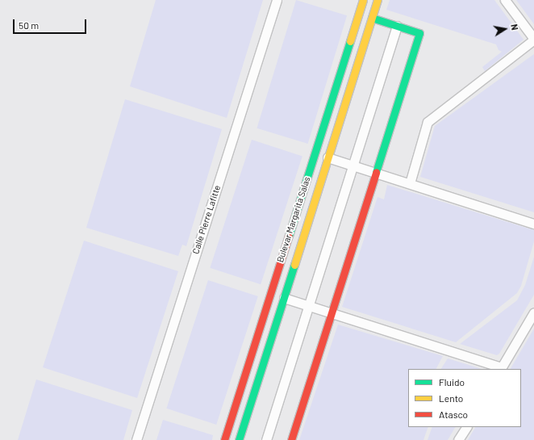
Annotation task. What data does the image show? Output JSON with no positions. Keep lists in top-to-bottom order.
{
  "streets": {
    "street": ["Calle Pierre Lafitte", "Bulevar Margarita Salas"]
  },
  "legend": ["Fluido", "Lento", "Atasco"],
  "scale_bar": "50 m",
  "north": "right"
}
